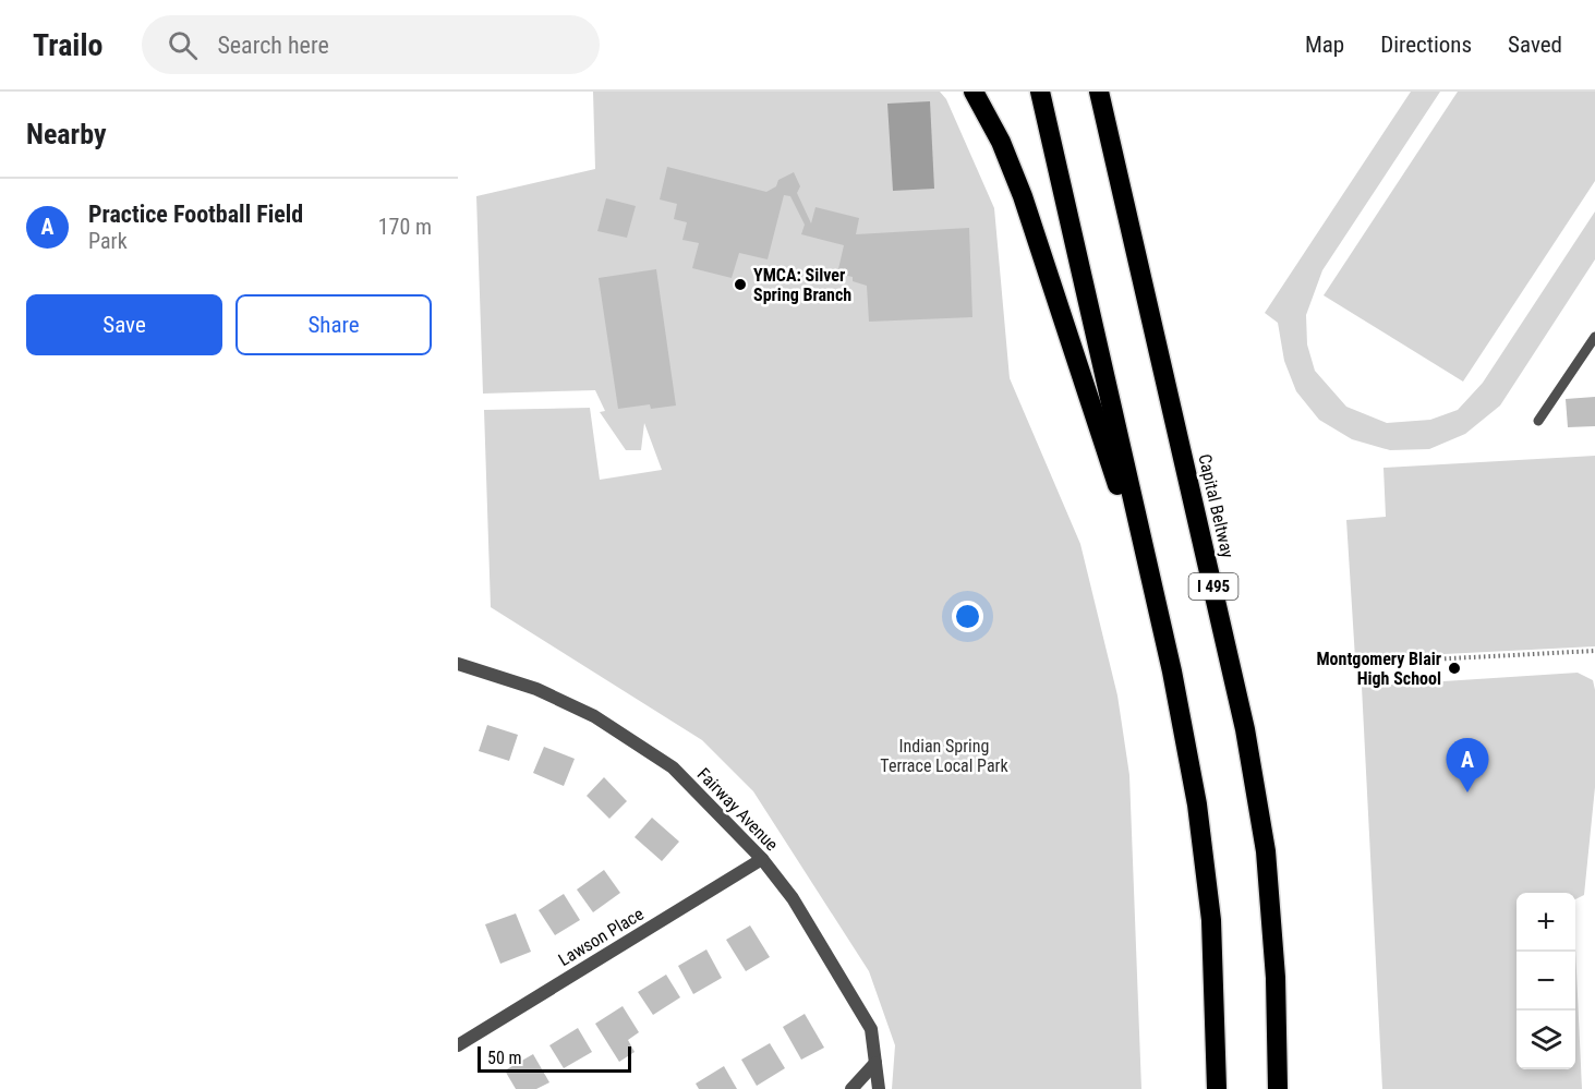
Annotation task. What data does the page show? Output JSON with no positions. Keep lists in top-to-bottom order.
{
  "streets": {
    "highway": ["Capital Beltway", "I 495"],
    "street": ["Fairway Avenue", "Lawson Place"]
  },
  "crossings": [
    ["Fairway Avenue", "Lawson Place"]
  ],
  "parks": ["Indian Spring Terrace Local Park"],
  "places": ["YMCA: Silver Spring Branch", "Montgomery Blair High School"],
  "scale_bar": "50 m",
  "page": {
    "header": "Trailo",
    "search": "Search here",
    "nav": ["Map", "Directions", "Saved"],
    "heading": "Nearby",
    "list": [
      {
        "mark": "A",
        "name": "Practice Football Field",
        "note": "Park",
        "value": "170 m"
      }
    ],
    "buttons": ["Save", "Share"],
    "pins": "A",
    "map_buttons": ["+", "−"],
    "scale": "50 m"
  }
}
